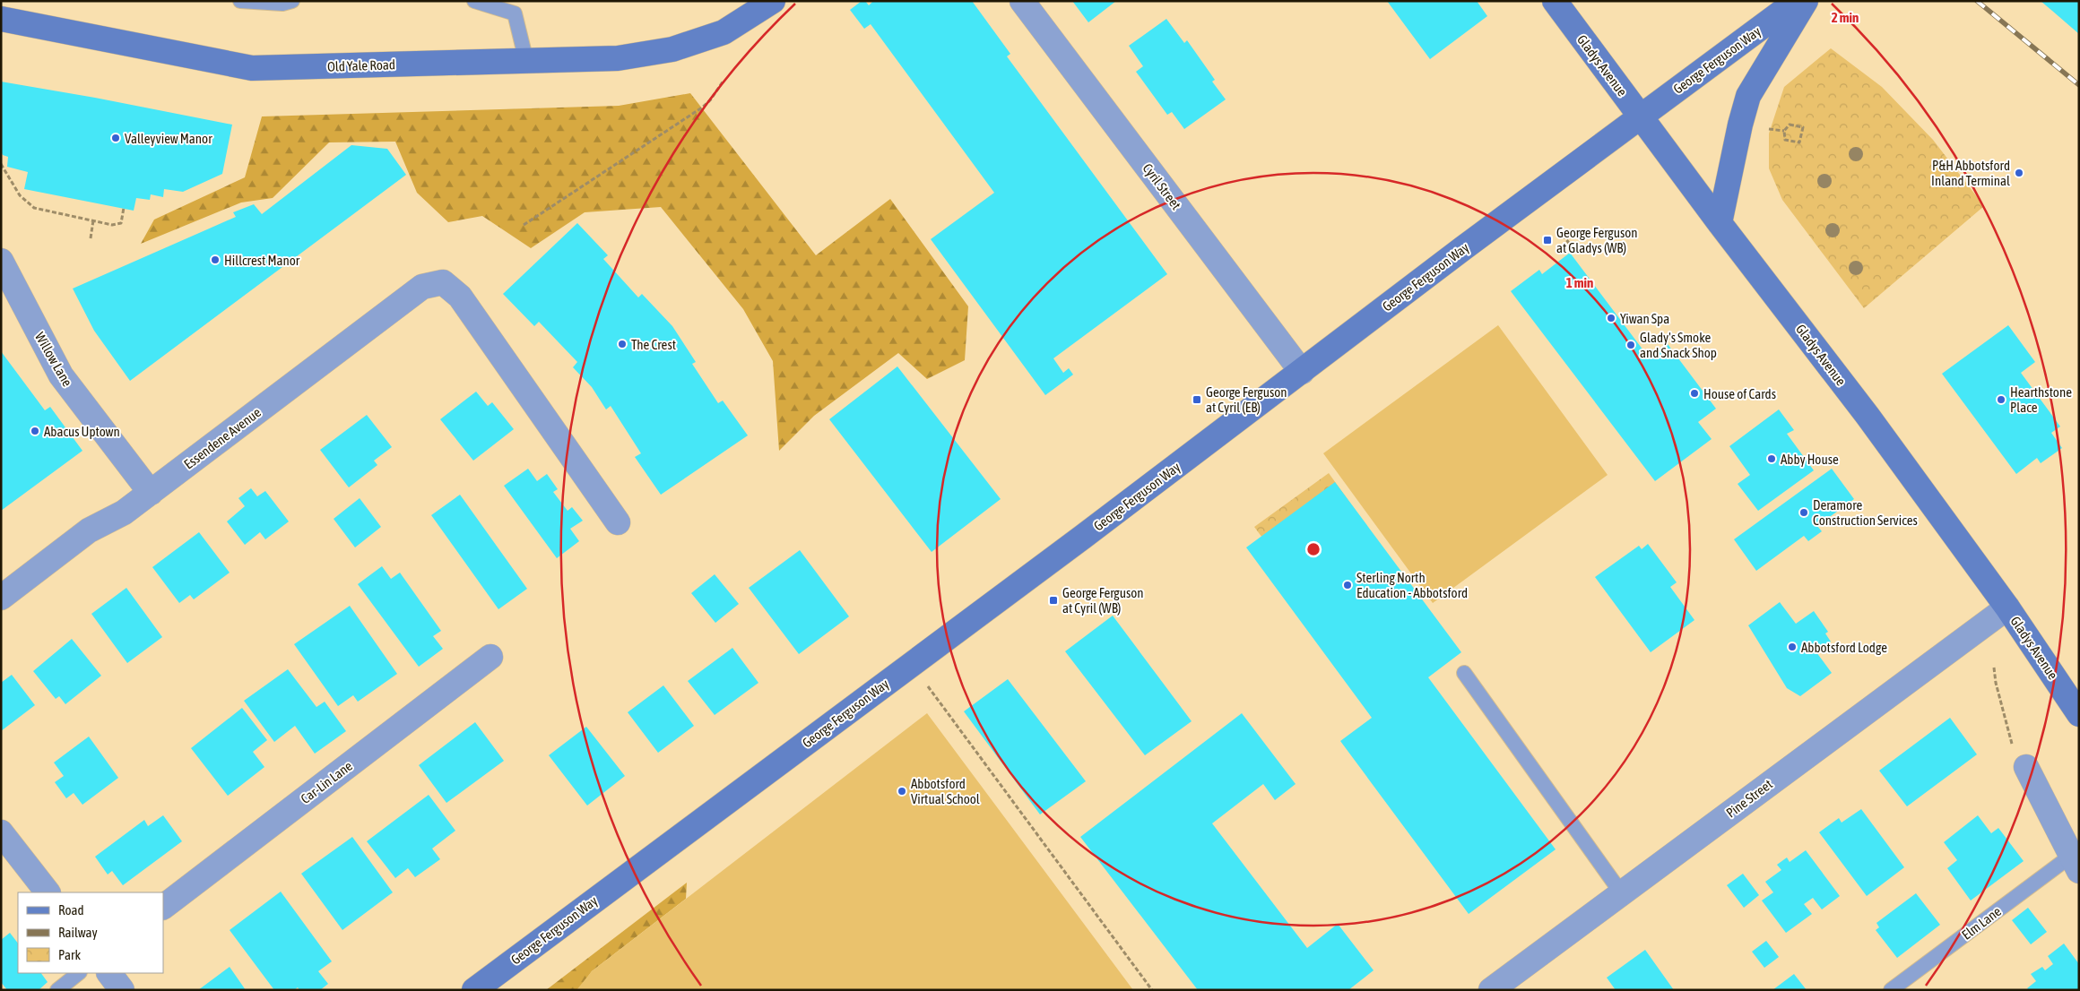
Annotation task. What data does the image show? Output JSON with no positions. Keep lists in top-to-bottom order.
{
  "streets": {
    "main road": ["George Ferguson Way", "Old Yale Road", "Gladys Avenue"],
    "street": [
      "Cyril Street",
      "Willow Lane",
      "Essendene Avenue",
      "Car-Lin Lane",
      "Pine Street"
    ],
    "lane": ["Elm Lane"]
  },
  "crossings": [
    ["George Ferguson Way", "Gladys Avenue"],
    ["George Ferguson Way", "Cyril Street"],
    ["Gladys Avenue", "Pine Street"],
    ["Willow Lane", "Essendene Avenue"]
  ],
  "places": {
    "other": [
      "Valleyview Manor",
      "P&H Abbotsford Inland Terminal",
      "Hillcrest Manor",
      "Yiwan Spa",
      "The Crest",
      "Glady's Smoke and Snack Shop",
      "House of Cards",
      "Hearthstone Place",
      "Abacus Uptown",
      "Abby House",
      "Deramore Construction Services",
      "Sterling North Education - Abbotsford",
      "Abbotsford Lodge",
      "Abbotsford Virtual School"
    ],
    "transit": ["George Ferguson at Gladys (WB)", "George Ferguson at Cyril (EB)", "George Ferguson at Cyril (WB)"]
  },
  "legend": ["Road", "Railway", "Park"],
  "rings": ["2 min", "1 min"]
}
